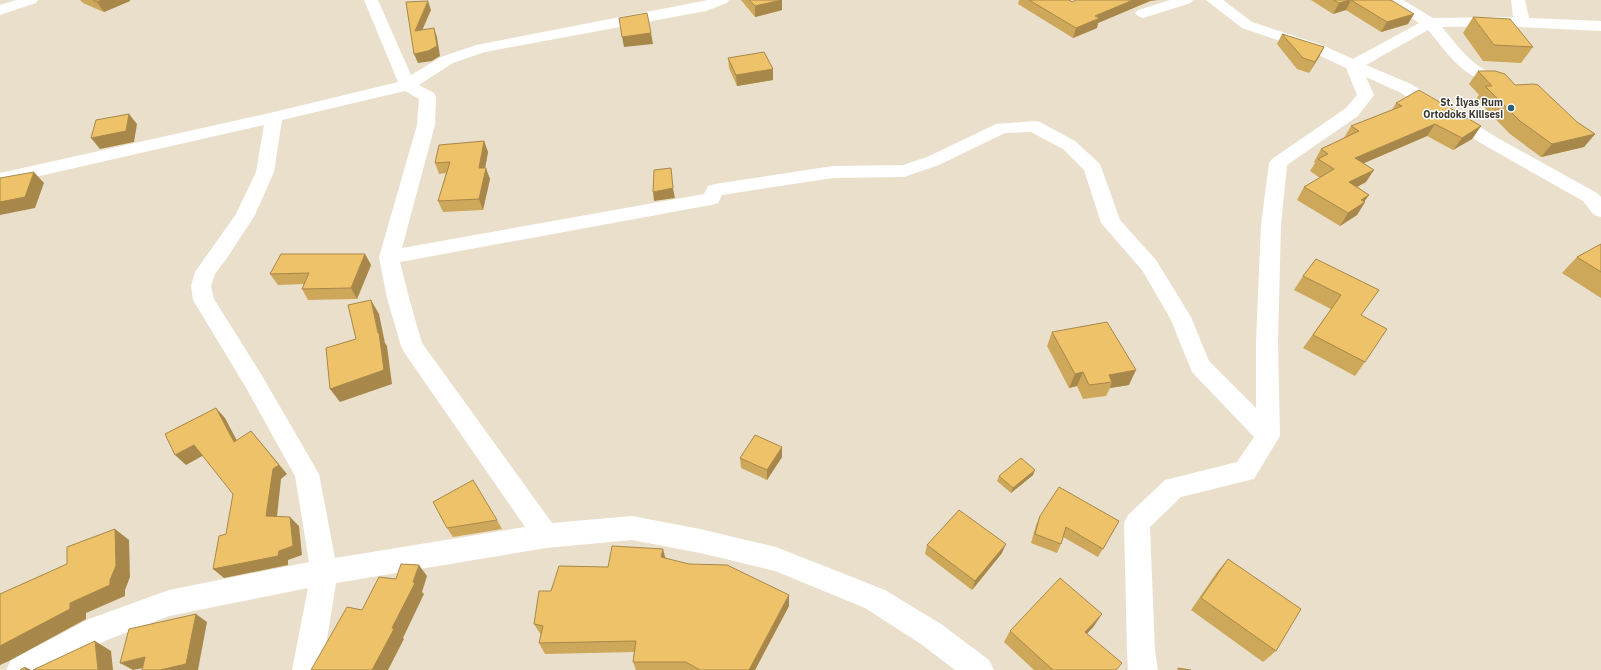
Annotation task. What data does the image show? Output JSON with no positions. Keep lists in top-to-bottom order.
{
  "places": ["St. İlyas Rum Ortodoks Kilisesi"]
}
